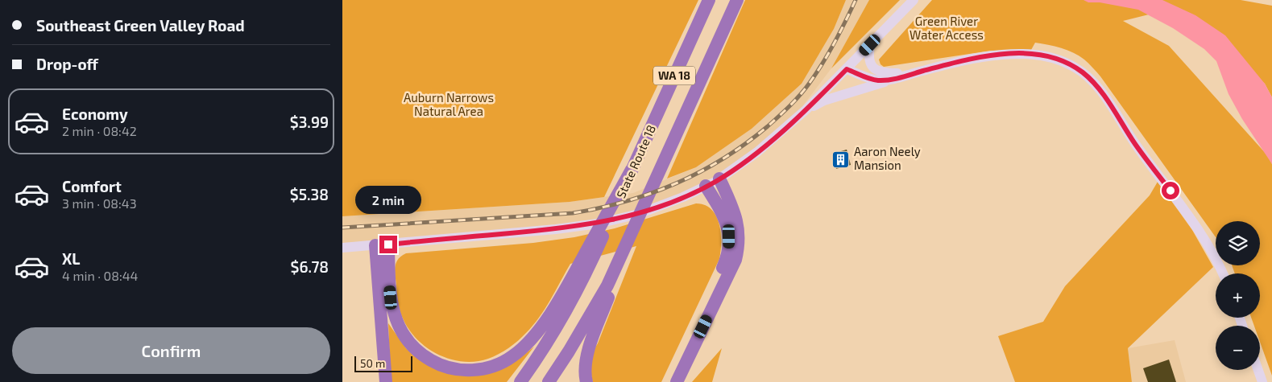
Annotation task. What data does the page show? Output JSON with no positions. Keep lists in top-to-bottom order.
{
  "streets": {
    "highway": ["WA 18", "State Route 18"]
  },
  "parks": ["Green River Water Access", "Auburn Narrows Natural Area"],
  "places": {
    "building": ["Aaron Neely Mansion"]
  },
  "scale_bar": "50 m",
  "page": {
    "banner": ["Southeast Green Valley Road", "Drop-off"],
    "list": [
      {
        "name": "Economy",
        "note": "2 min · 08:42",
        "value": "$3.99"
      },
      {
        "name": "Comfort",
        "note": "3 min · 08:43",
        "value": "$5.38"
      },
      {
        "name": "XL",
        "note": "4 min · 08:44",
        "value": "$6.78"
      }
    ],
    "bubble": "2 min",
    "map_buttons": ["+", "−"],
    "buttons": "Confirm",
    "scale": "50 m"
  }
}
